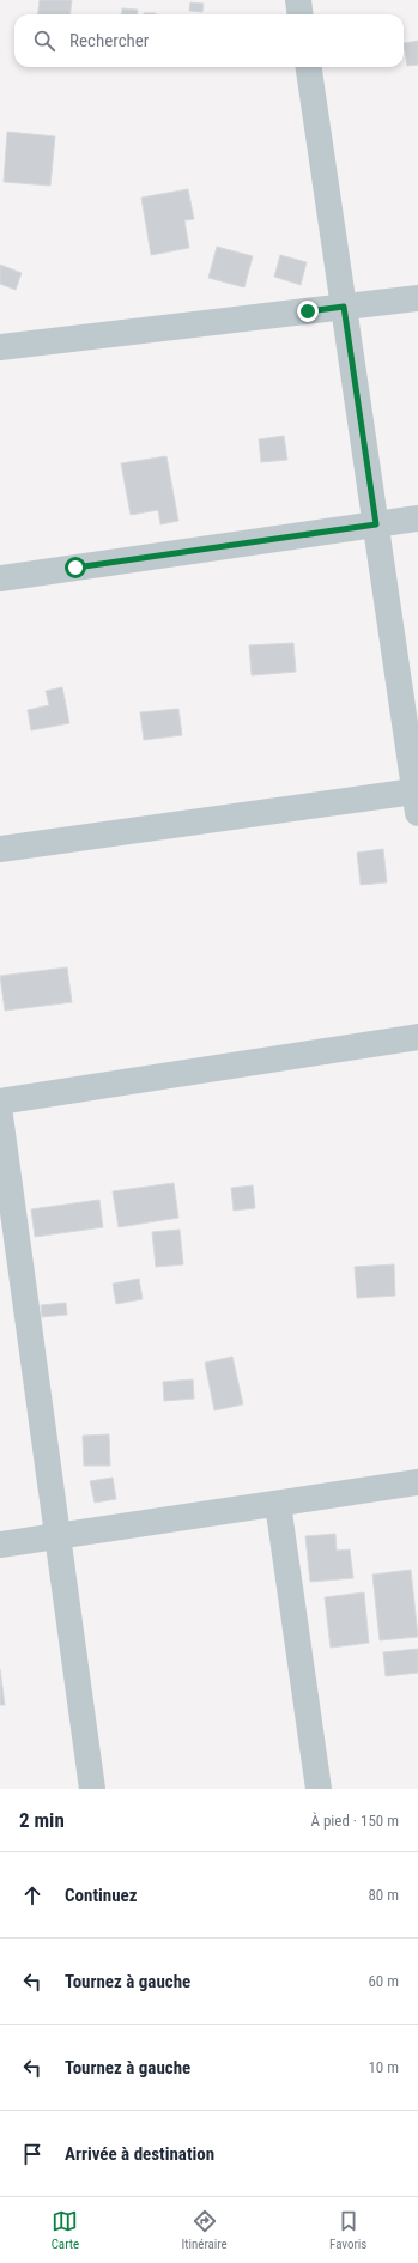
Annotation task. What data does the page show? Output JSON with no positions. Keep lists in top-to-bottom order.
{
  "page": {
    "search": "Rechercher",
    "heading": ["2 min", "À pied · 150 m"],
    "list": [
      ["Continuez", "80 m"],
      ["Tournez à gauche", "60 m"],
      ["Tournez à gauche", "10 m"],
      "Arrivée à destination"
    ],
    "nav": ["Carte", "Itinéraire", "Favoris"]
  }
}
